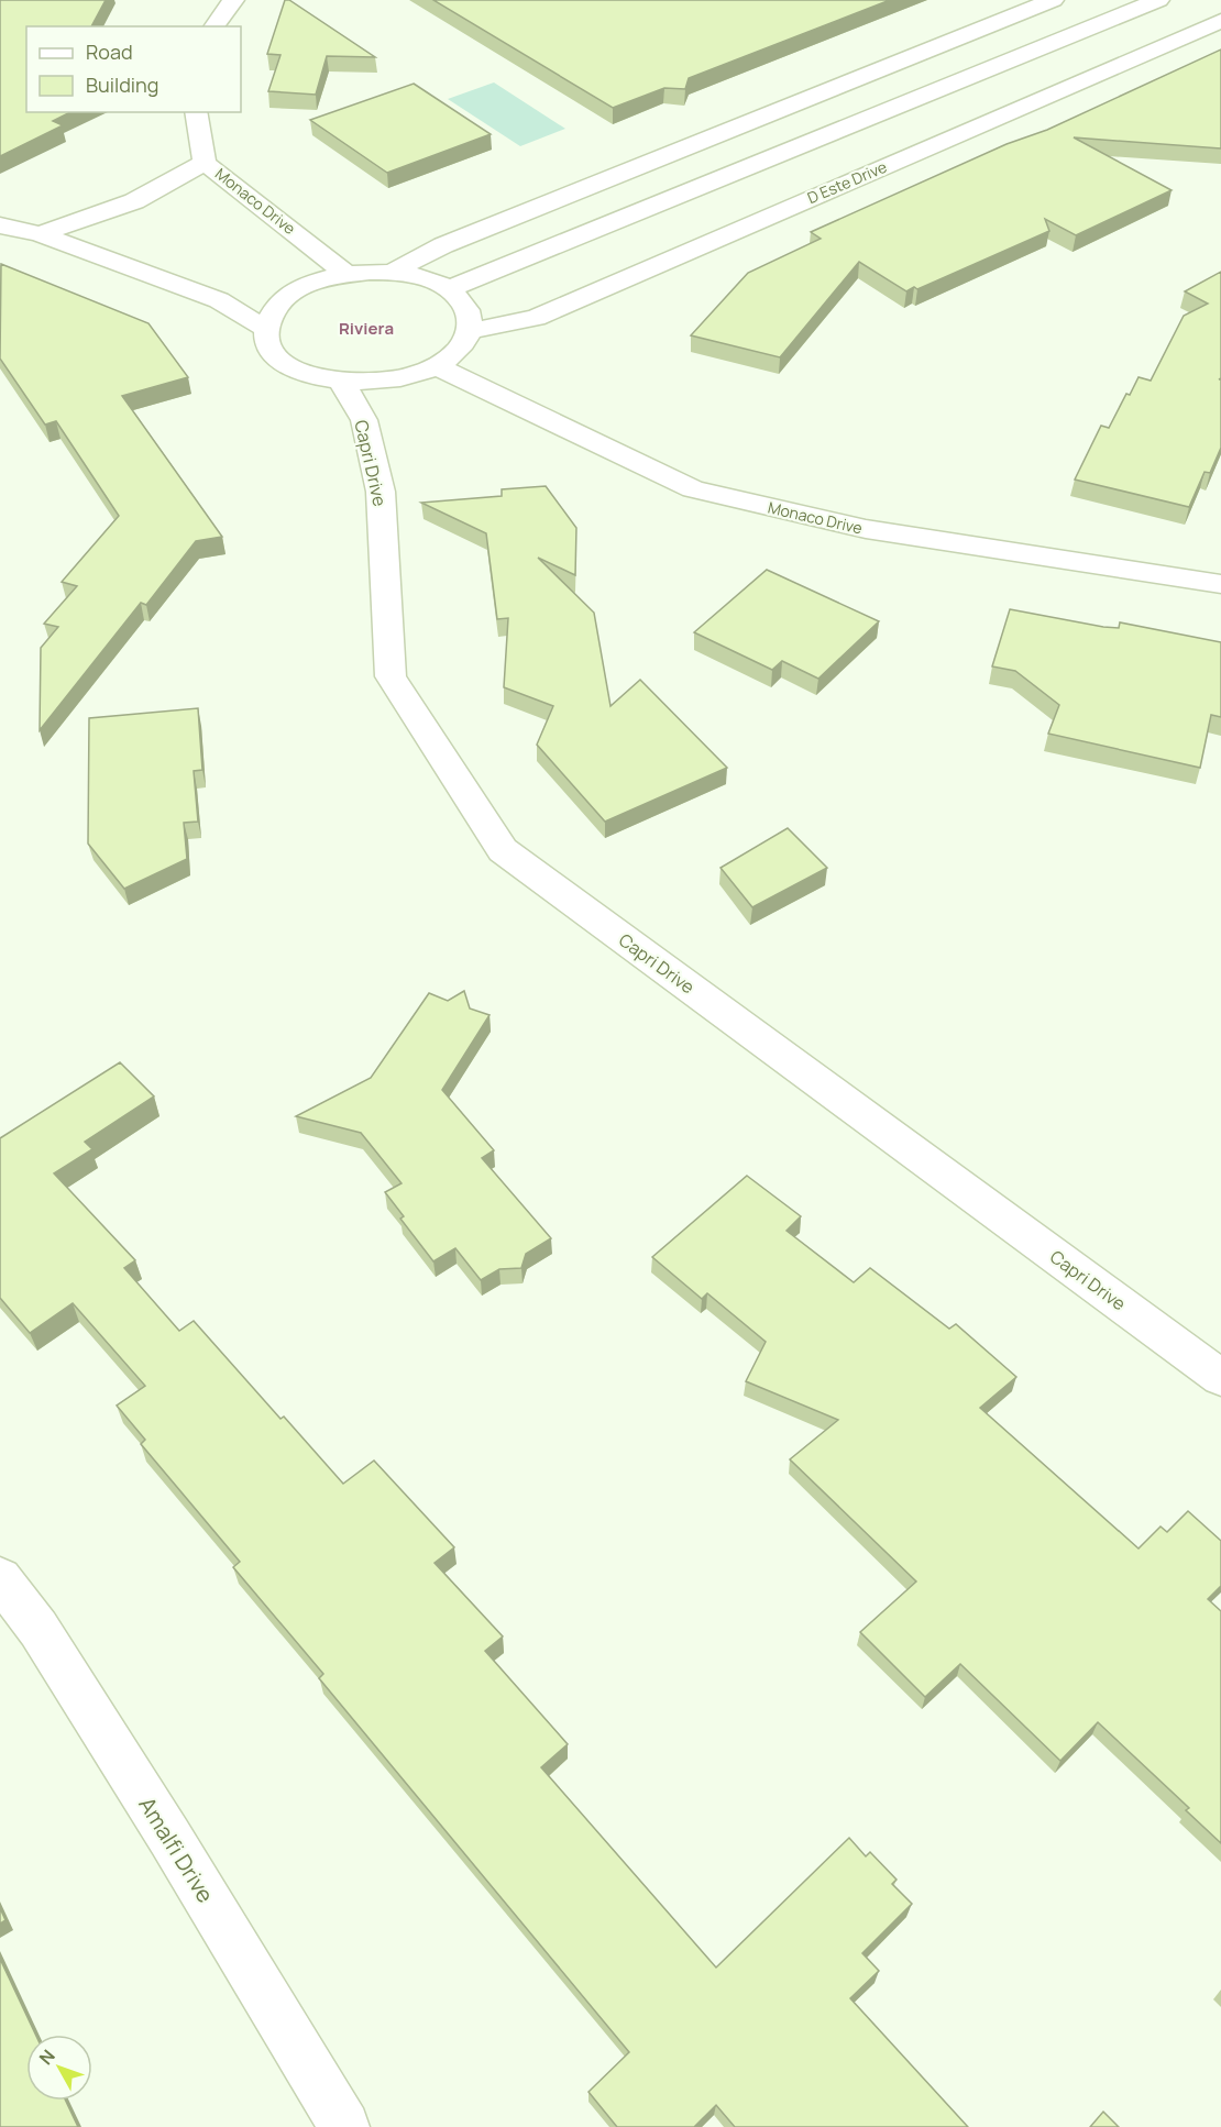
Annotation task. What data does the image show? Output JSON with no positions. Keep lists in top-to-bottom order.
{
  "streets": {
    "street": [
      "D Este Drive",
      "Monaco Drive",
      "Capri Drive",
      "Amalfi Drive"
    ]
  },
  "crossings": [
    ["D Este Drive", "Monaco Drive"],
    ["D Este Drive", "Capri Drive"],
    ["Monaco Drive", "Capri Drive"]
  ],
  "districts": ["Riviera"],
  "legend": ["Road", "Building"],
  "north": "top left"
}
